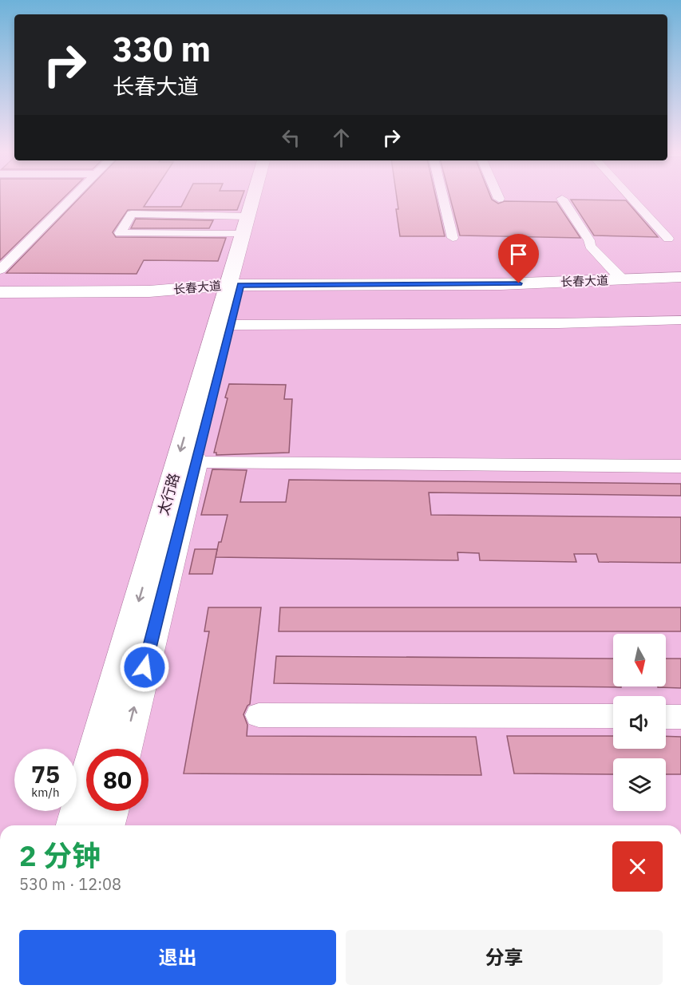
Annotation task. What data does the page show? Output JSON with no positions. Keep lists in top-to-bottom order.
{
  "streets": {
    "main road": ["长春大道", "太行路"]
  },
  "crossings": [
    ["长春大道", "太行路"]
  ],
  "north": "bottom",
  "page": {
    "turn": ["330 m", "长春大道"],
    "speed": "75 km/h",
    "limit": "80",
    "heading": ["2 分钟", "530 m · 12:08"],
    "buttons": ["退出", "分享"]
  }
}
